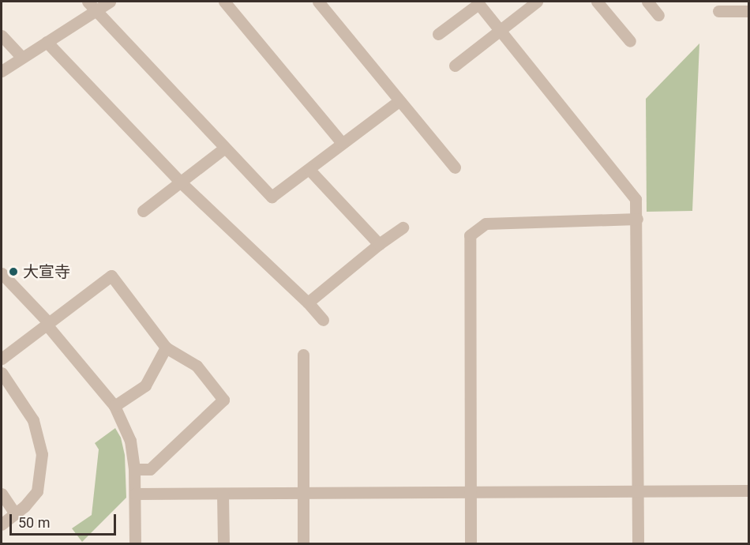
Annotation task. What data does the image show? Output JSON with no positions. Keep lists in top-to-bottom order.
{
  "places": ["大宣寺"],
  "scale_bar": "50 m"
}
